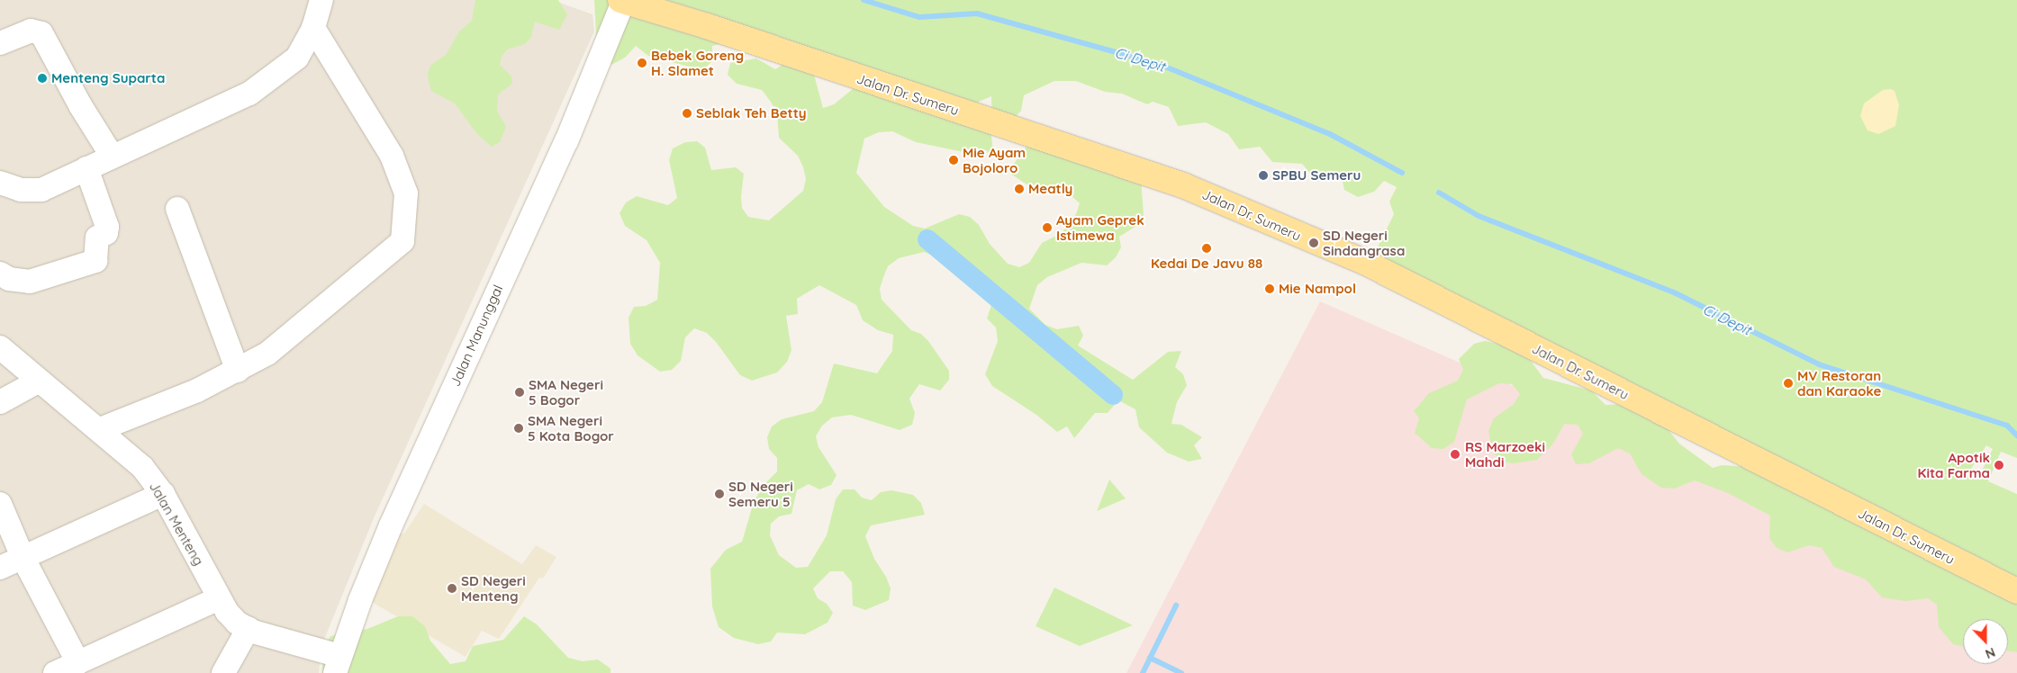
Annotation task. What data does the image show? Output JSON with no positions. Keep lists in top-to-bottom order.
{
  "streets": {
    "main road": ["Jalan Dr. Sumeru"],
    "street": ["Jalan Manunggal", "Jalan Menteng"]
  },
  "crossings": [
    ["Jalan Dr. Sumeru", "Jalan Manunggal"],
    ["Jalan Manunggal", "Jalan Menteng"]
  ],
  "water": ["Ci Depit"],
  "places": [
    "Bebek Goreng H. Slamet",
    "Menteng Suparta",
    "Seblak Teh Betty",
    "Mie Ayam Bojoloro",
    "SPBU Semeru",
    "Meatly",
    "Ayam Geprek Istimewa",
    "SD Negeri Sindangrasa",
    "Kedai De Javu 88",
    "Mie Nampol",
    "MV Restoran dan Karaoke",
    "SMA Negeri 5 Bogor",
    "SMA Negeri 5 Kota Bogor",
    "RS Marzoeki Mahdi",
    "Apotik Kita Farma",
    "SD Negeri Semeru 5",
    "SD Negeri Menteng"
  ],
  "north": "bottom"
}
